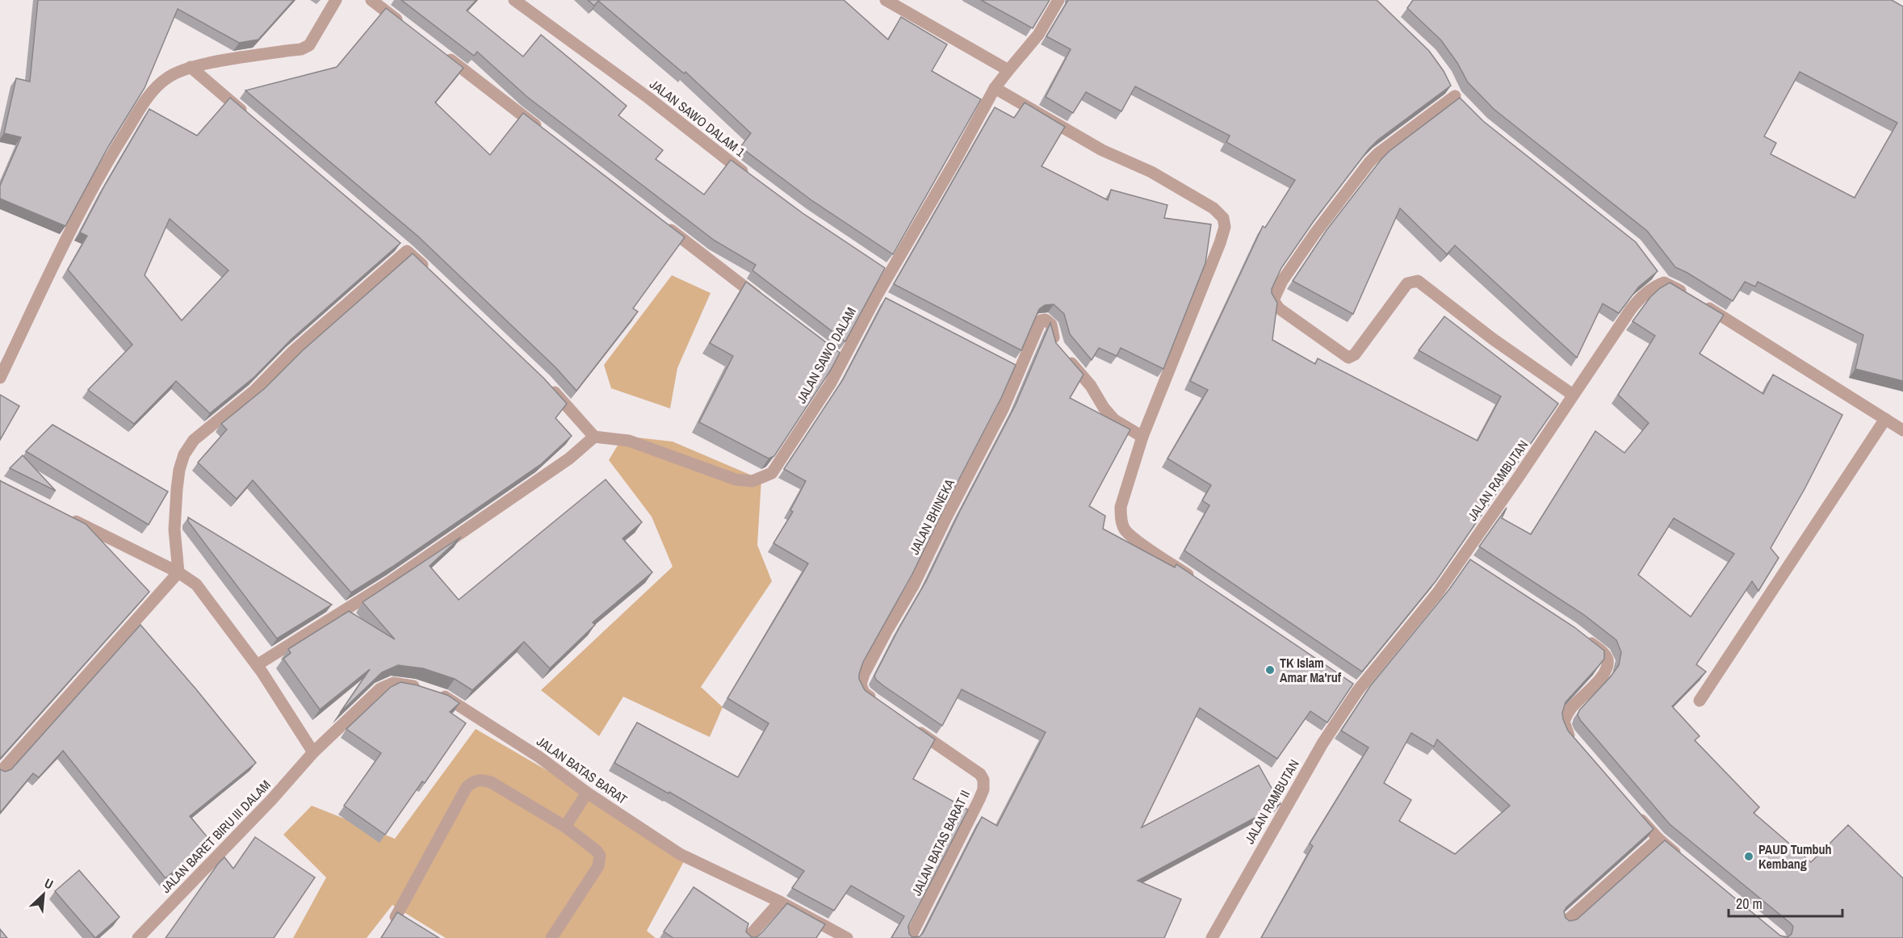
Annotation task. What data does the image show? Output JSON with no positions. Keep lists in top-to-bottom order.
{
  "streets": {
    "street": [
      "JALAN SAWO DALAM 1",
      "JALAN SAWO DALAM",
      "JALAN RAMBUTAN",
      "JALAN BHINEKA",
      "JALAN BATAS BARAT",
      "JALAN BARET BIRU III DALAM",
      "JALAN BATAS BARAT II"
    ]
  },
  "crossings": [
    ["JALAN BATAS BARAT", "JALAN BARET BIRU III DALAM"]
  ],
  "places": ["TK Islam Amar Ma'ruf", "PAUD Tumbuh Kembang"],
  "scale_bar": "20 m",
  "north": "top right"
}
